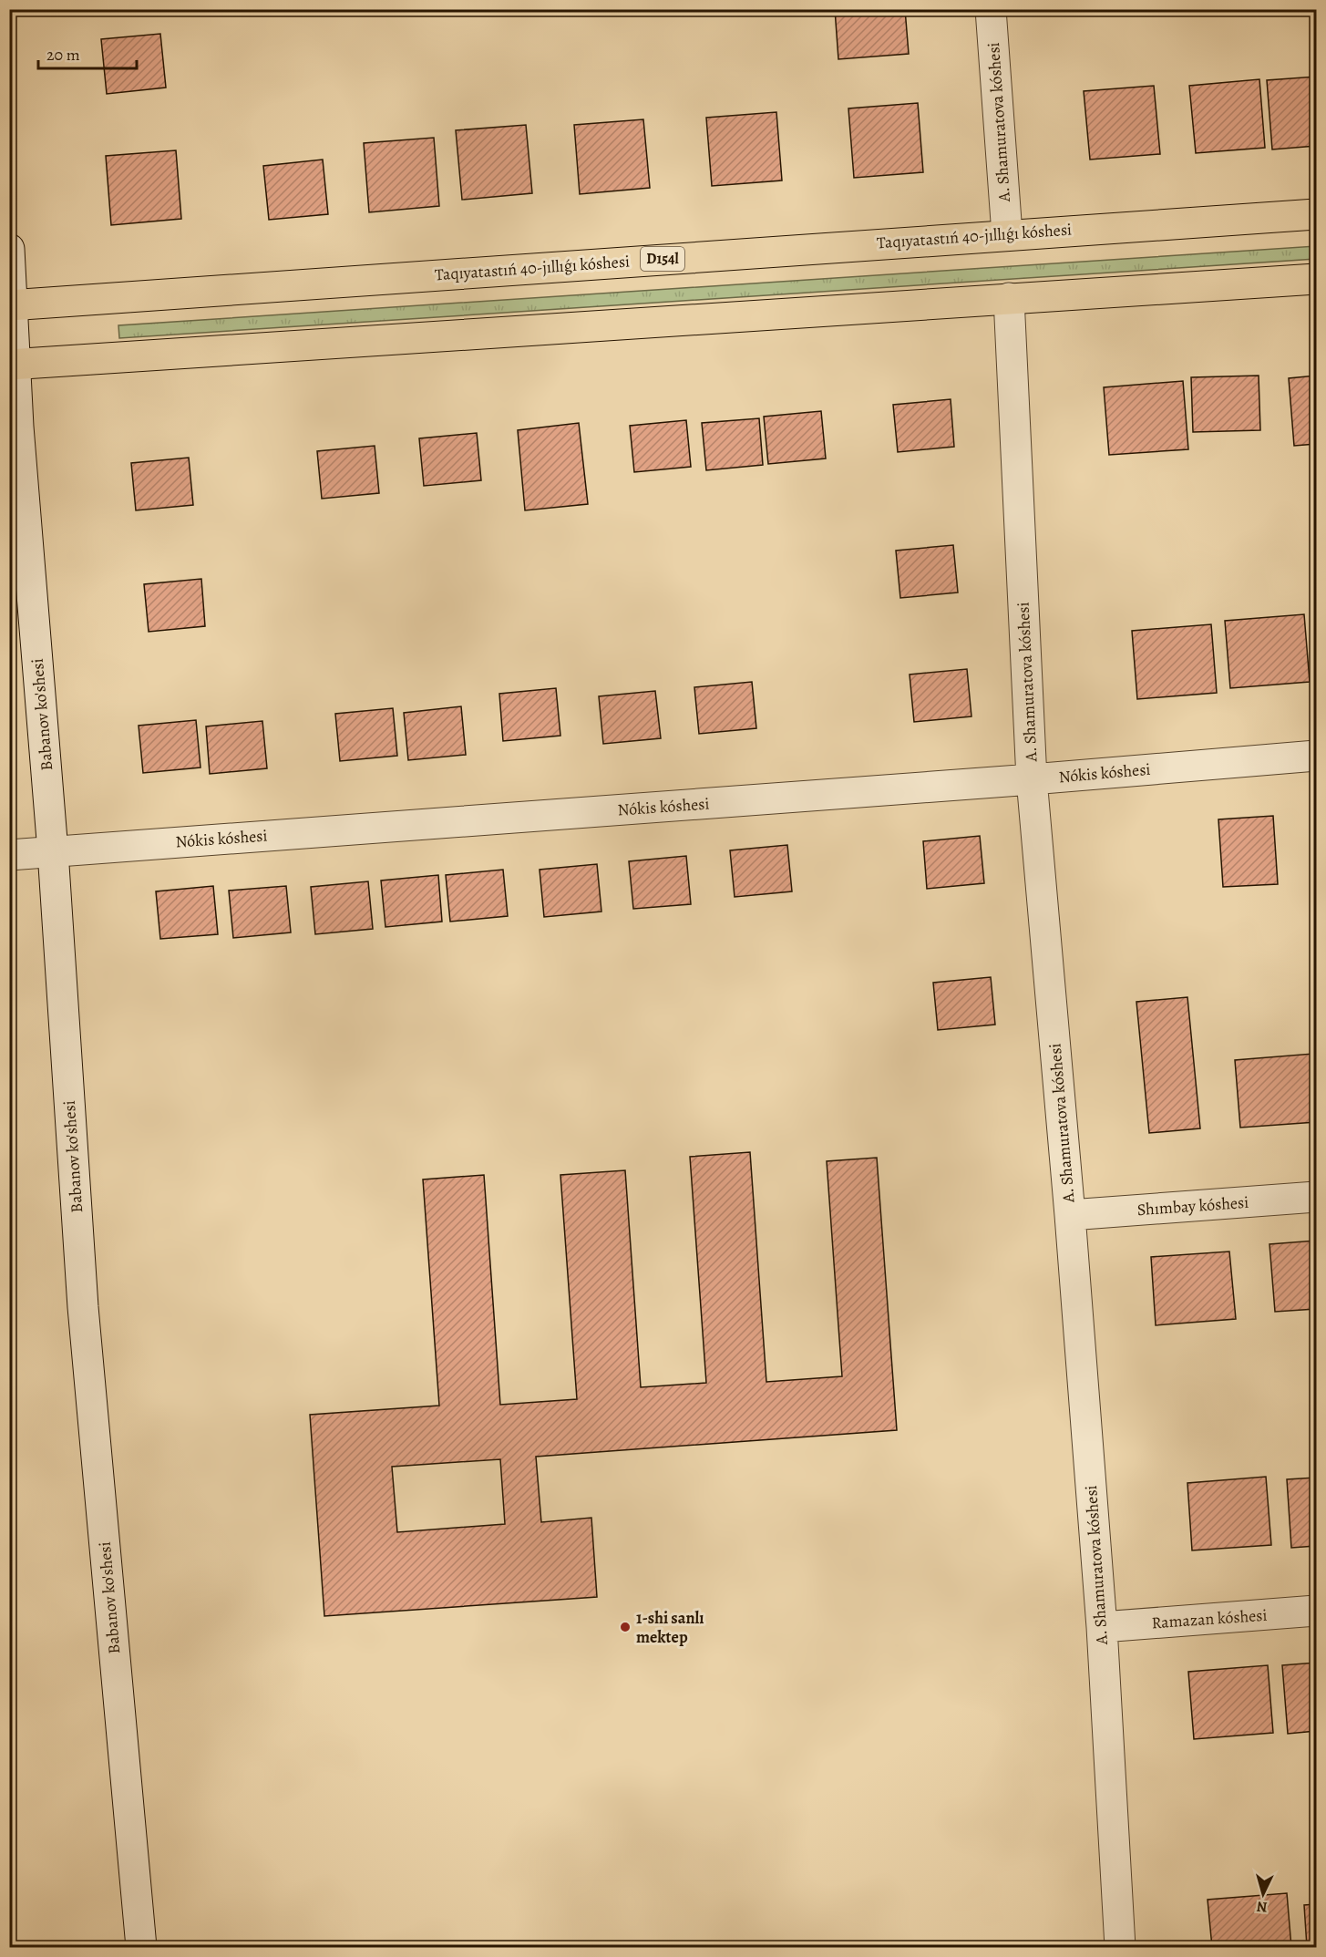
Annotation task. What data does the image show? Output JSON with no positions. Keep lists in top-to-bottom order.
{
  "streets": {
    "main road": ["Taqıyatastıń 40-jıllıǵı kóshesi", "D154l"],
    "street": [
      "A. Shamuratova kóshesi",
      "Babanov ko'shesi",
      "Nókis kóshesi",
      "Shımbay kóshesi",
      "Ramazan kóshesi"
    ]
  },
  "crossings": [
    ["A. Shamuratova kóshesi", "Taqıyatastıń 40-jıllıǵı kóshesi"],
    ["A. Shamuratova kóshesi", "Nókis kóshesi"],
    ["A. Shamuratova kóshesi", "Shımbay kóshesi"],
    ["A. Shamuratova kóshesi", "Ramazan kóshesi"],
    ["Taqıyatastıń 40-jıllıǵı kóshesi", "Babanov ko'shesi"],
    ["Babanov ko'shesi", "Nókis kóshesi"]
  ],
  "places": ["1-shi sanlı mektep"],
  "scale_bar": "20 m",
  "north": "bottom"
}
